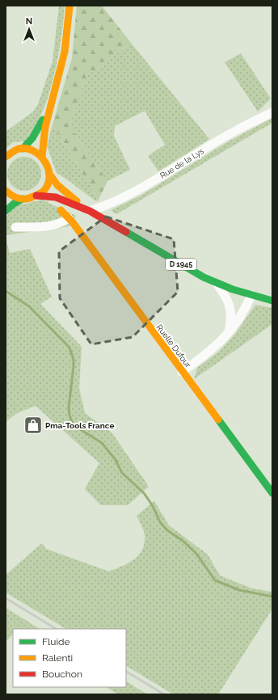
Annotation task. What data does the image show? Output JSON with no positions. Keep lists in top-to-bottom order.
{
  "streets": {
    "main road": ["D 1945", "Ruelle Dufour"],
    "street": ["Rue de la Lys"]
  },
  "crossings": [
    ["Rue de la Lys", "D 1945"]
  ],
  "places": {
    "shop": ["Pma-Tools France"]
  },
  "legend": ["Fluide", "Ralenti", "Bouchon"],
  "north": "top"
}
